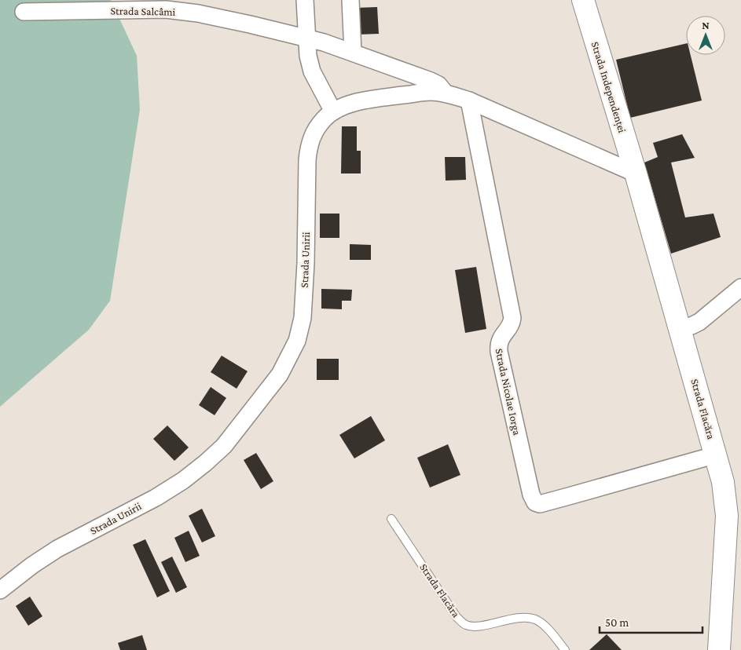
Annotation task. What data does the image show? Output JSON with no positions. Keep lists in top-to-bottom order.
{
  "streets": {
    "street": [
      "Strada Salcâmi",
      "Strada Independenței",
      "Strada Unirii",
      "Strada Nicolae Iorga",
      "Strada Flacăra"
    ]
  },
  "crossings": [
    ["Strada Salcâmi", "Strada Unirii"],
    ["Strada Independenței", "Strada Unirii"],
    ["Strada Independenței", "Strada Flacăra"],
    ["Strada Unirii", "Strada Nicolae Iorga"],
    ["Strada Unirii", "Strada Flacăra"],
    ["Strada Nicolae Iorga", "Strada Flacăra"]
  ],
  "scale_bar": "50 m",
  "north": "top"
}
